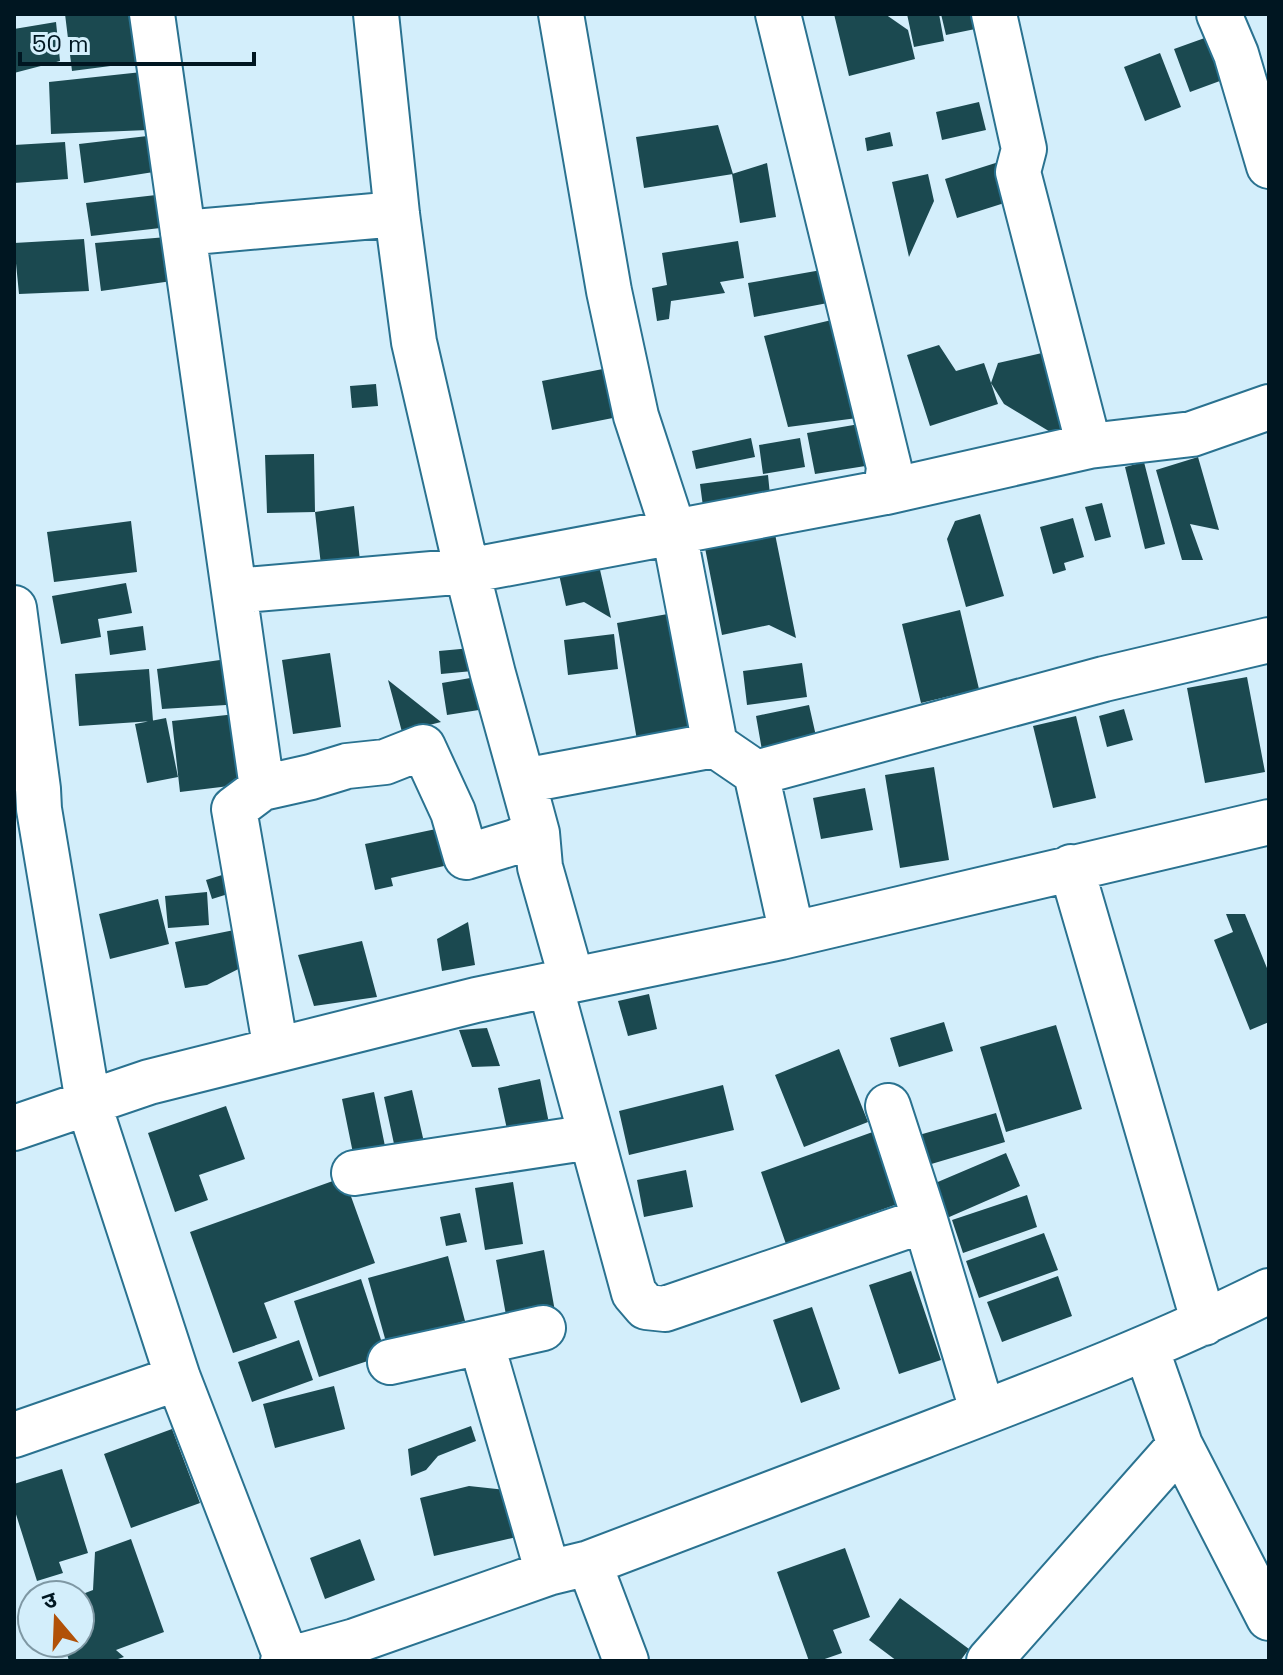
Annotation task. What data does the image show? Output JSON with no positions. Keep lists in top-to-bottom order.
{
  "scale_bar": "50 m",
  "north": "top"
}
